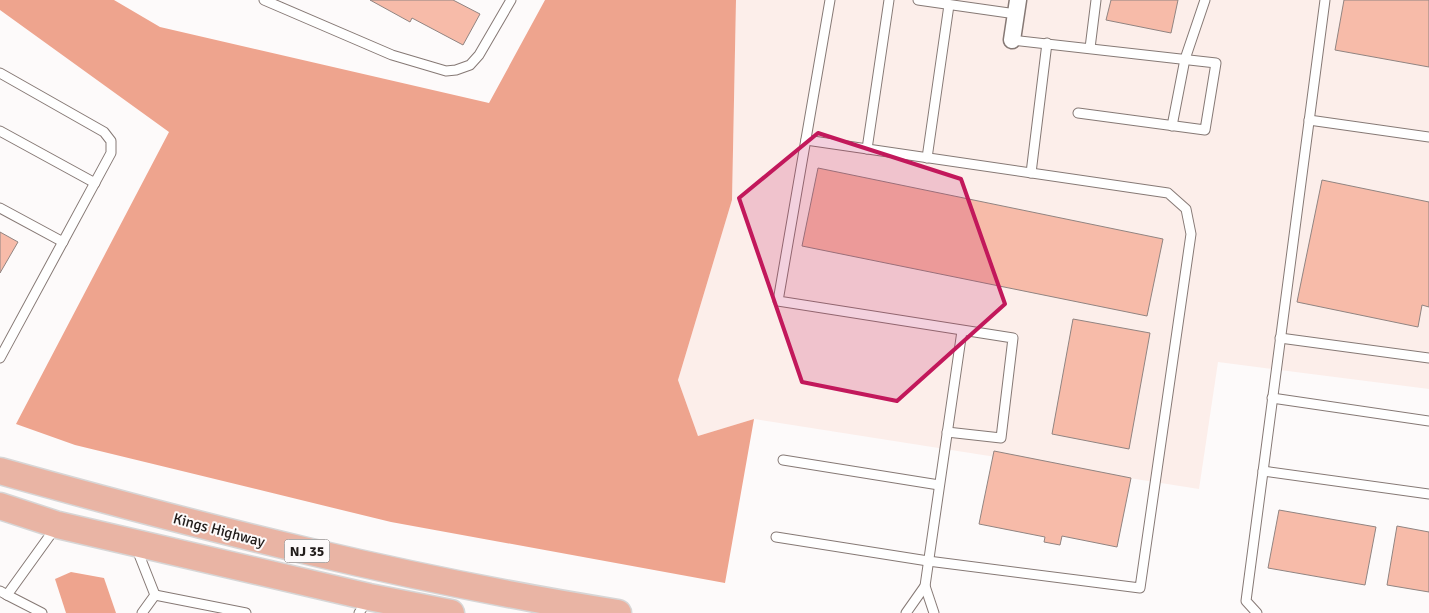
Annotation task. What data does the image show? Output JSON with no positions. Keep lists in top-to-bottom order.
{
  "streets": {
    "main road": ["Kings Highway", "NJ 35"]
  }
}
